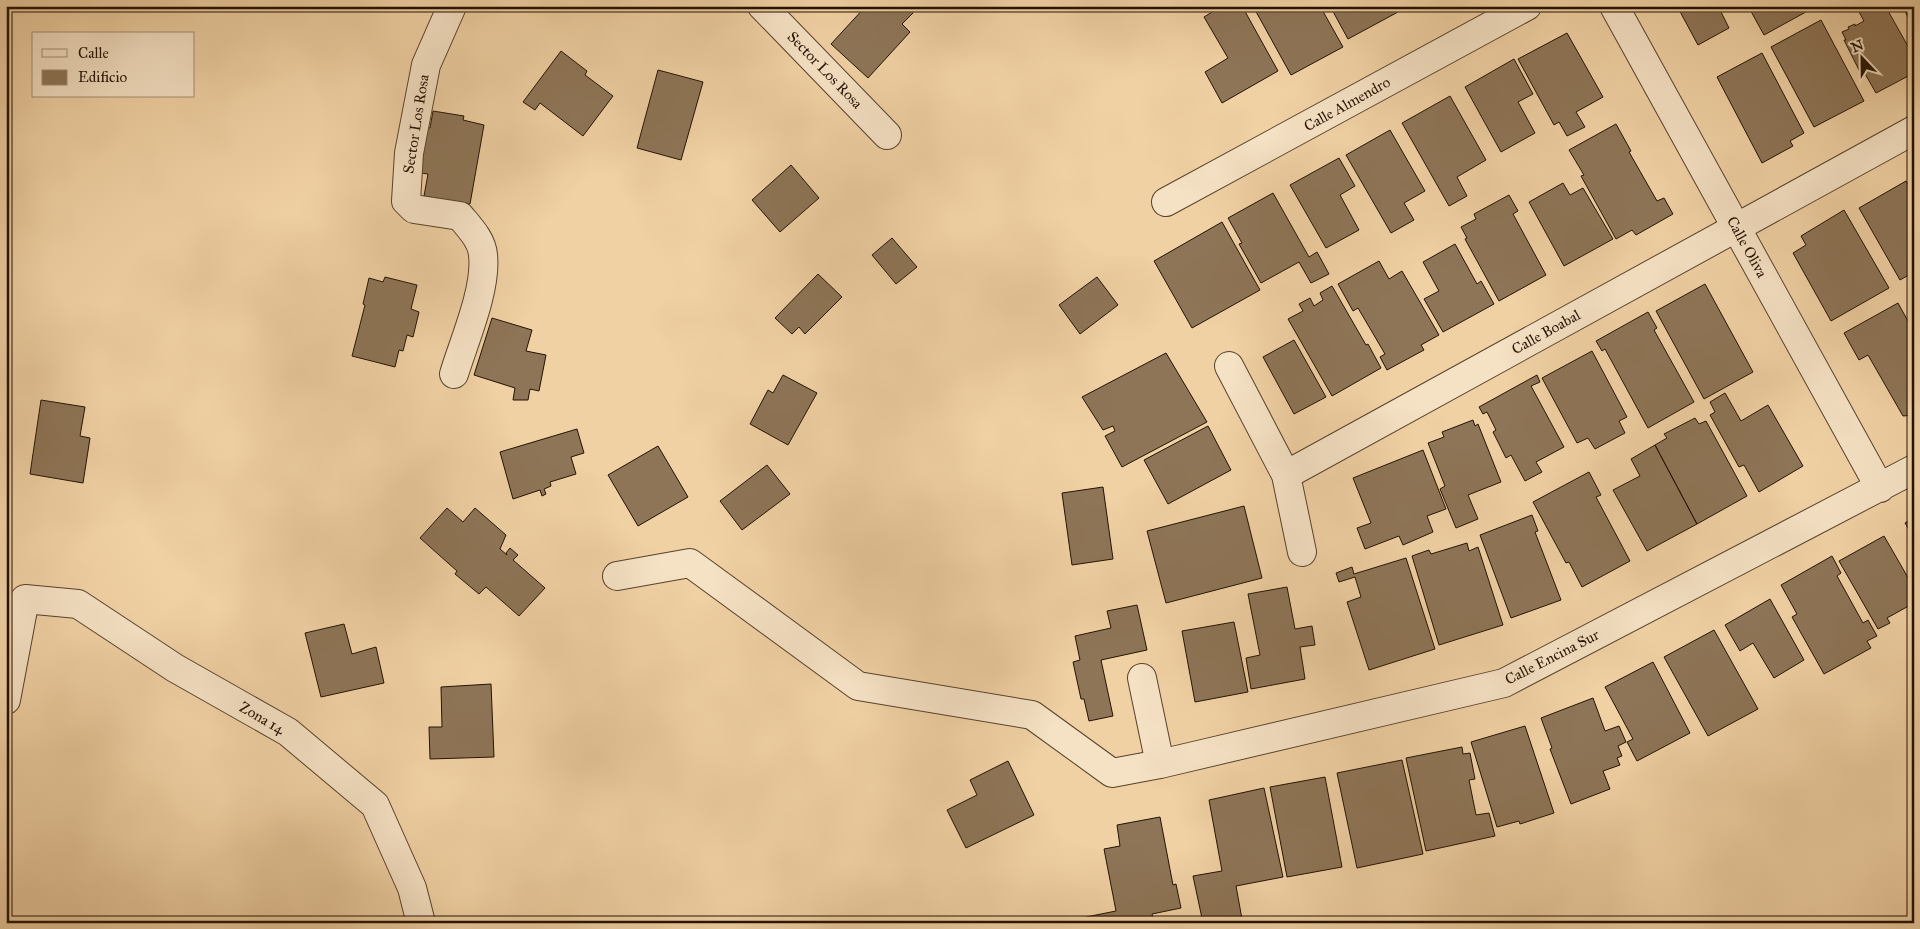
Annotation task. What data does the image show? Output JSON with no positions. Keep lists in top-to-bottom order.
{
  "streets": {
    "street": [
      "Sector Los Rosa",
      "Calle Almendro",
      "Calle Oliva",
      "Calle Boabal",
      "Calle Encina Sur",
      "Zona 14"
    ]
  },
  "crossings": [
    ["Calle Oliva", "Calle Boabal"],
    ["Calle Oliva", "Calle Encina Sur"]
  ],
  "legend": ["Calle", "Edificio"],
  "north": "top"
}
